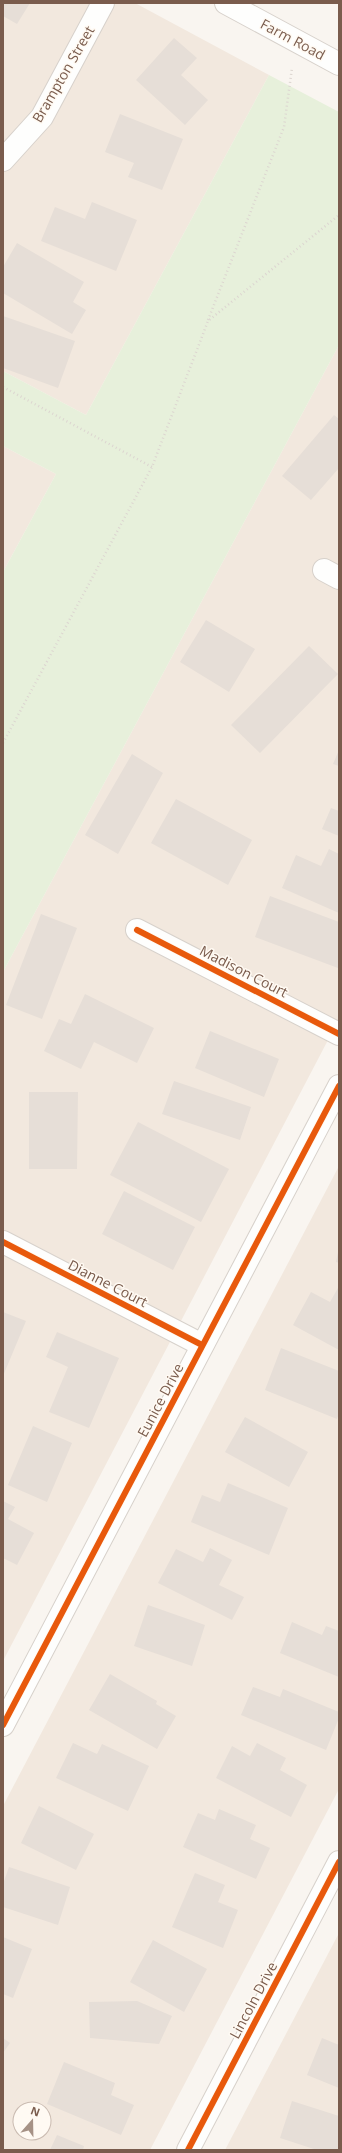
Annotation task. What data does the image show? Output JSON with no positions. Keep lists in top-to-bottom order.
{
  "streets": {
    "street": [
      "Farm Road",
      "Brampton Street",
      "Madison Court",
      "Dianne Court",
      "Eunice Drive",
      "Lincoln Drive"
    ]
  },
  "crossings": [
    ["Dianne Court", "Eunice Drive"]
  ],
  "north": "top"
}
